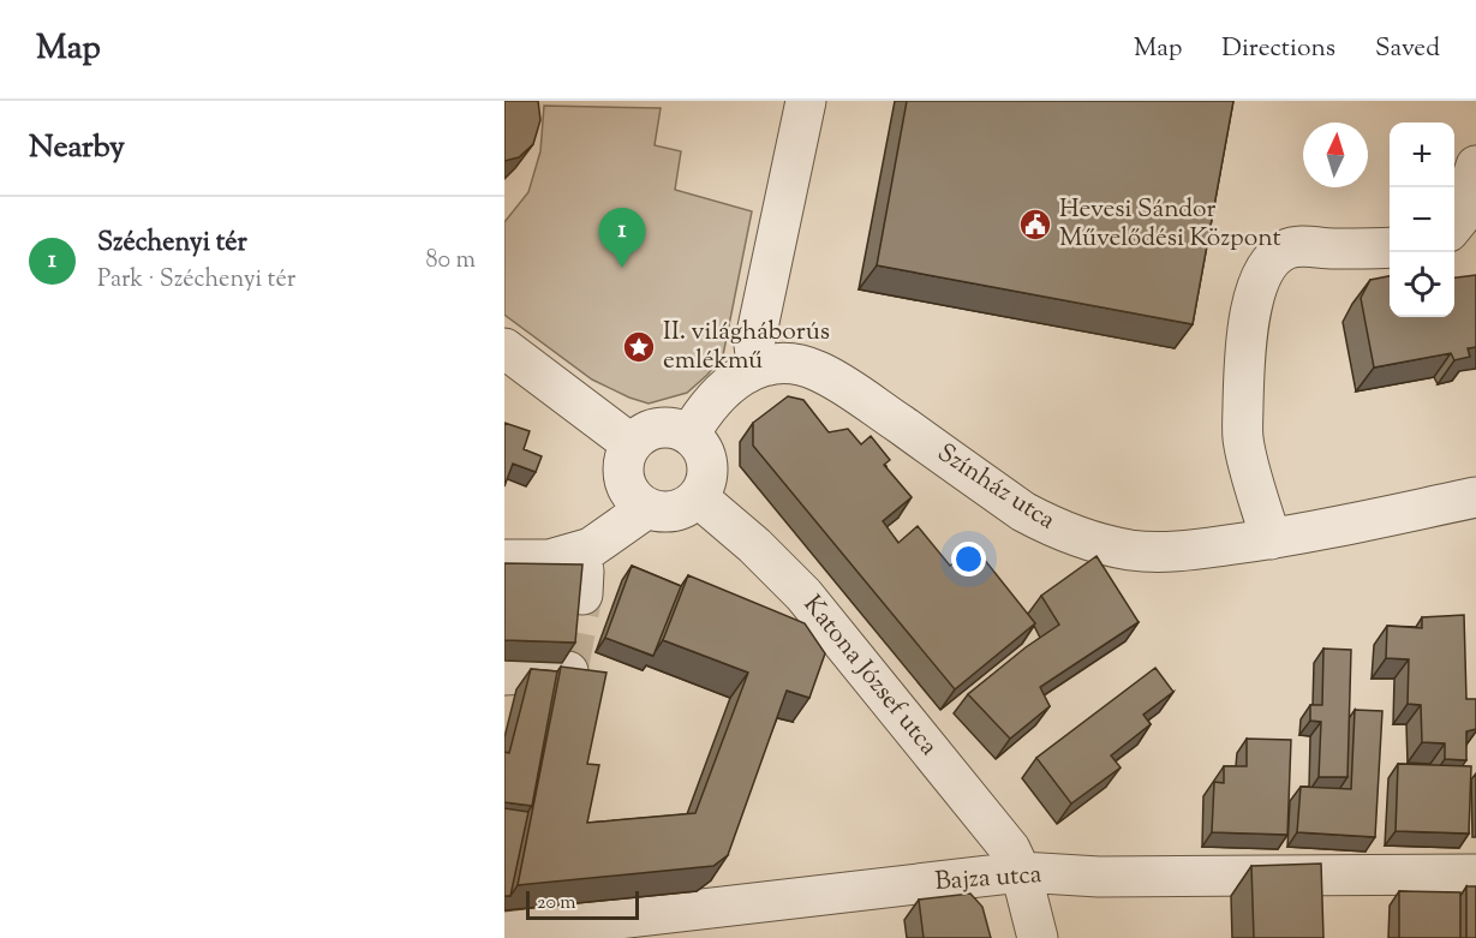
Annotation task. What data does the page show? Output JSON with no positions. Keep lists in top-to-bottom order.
{
  "streets": {
    "street": ["Színház utca", "Katona József utca", "Bajza utca"]
  },
  "crossings": [
    ["Színház utca", "Katona József utca"],
    ["Katona József utca", "Bajza utca"]
  ],
  "places": {
    "public building": ["Hevesi Sándor Művelődési Központ"],
    "place": ["II. világháborús emlékmű"]
  },
  "scale_bar": "20 m",
  "north": "top",
  "page": {
    "header": "Map",
    "nav": ["Map", "Directions", "Saved"],
    "heading": "Nearby",
    "map_buttons": ["+", "−"],
    "list": [
      {
        "mark": "1",
        "name": "Széchenyi tér",
        "note": "Park · Széchenyi tér",
        "value": "80 m"
      }
    ],
    "pins": "1",
    "scale": "20 m"
  }
}
